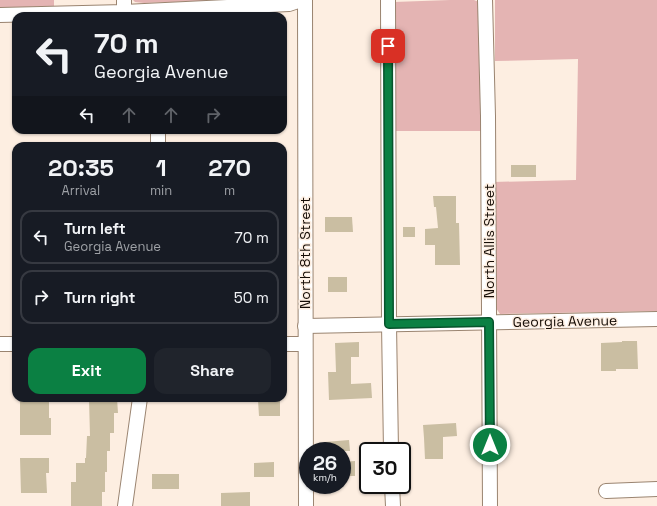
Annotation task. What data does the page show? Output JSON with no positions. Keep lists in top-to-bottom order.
{
  "streets": {
    "street": ["North Allis Street", "North 8th Street", "Georgia Avenue"]
  },
  "crossings": [
    ["North Allis Street", "Georgia Avenue"],
    ["North 8th Street", "Georgia Avenue"]
  ],
  "page": {
    "turn": ["70 m", "Georgia Avenue"],
    "eta": [
      "20:35",
      "Arrival",
      "1",
      "min",
      "270",
      "m"
    ],
    "list": [
      {
        "name": "Turn left",
        "note": "Georgia Avenue",
        "value": "70 m"
      },
      {
        "name": "Turn right",
        "value": "50 m"
      }
    ],
    "buttons": ["Exit", "Share"],
    "speed": "26 km/h",
    "limit": "30"
  }
}
